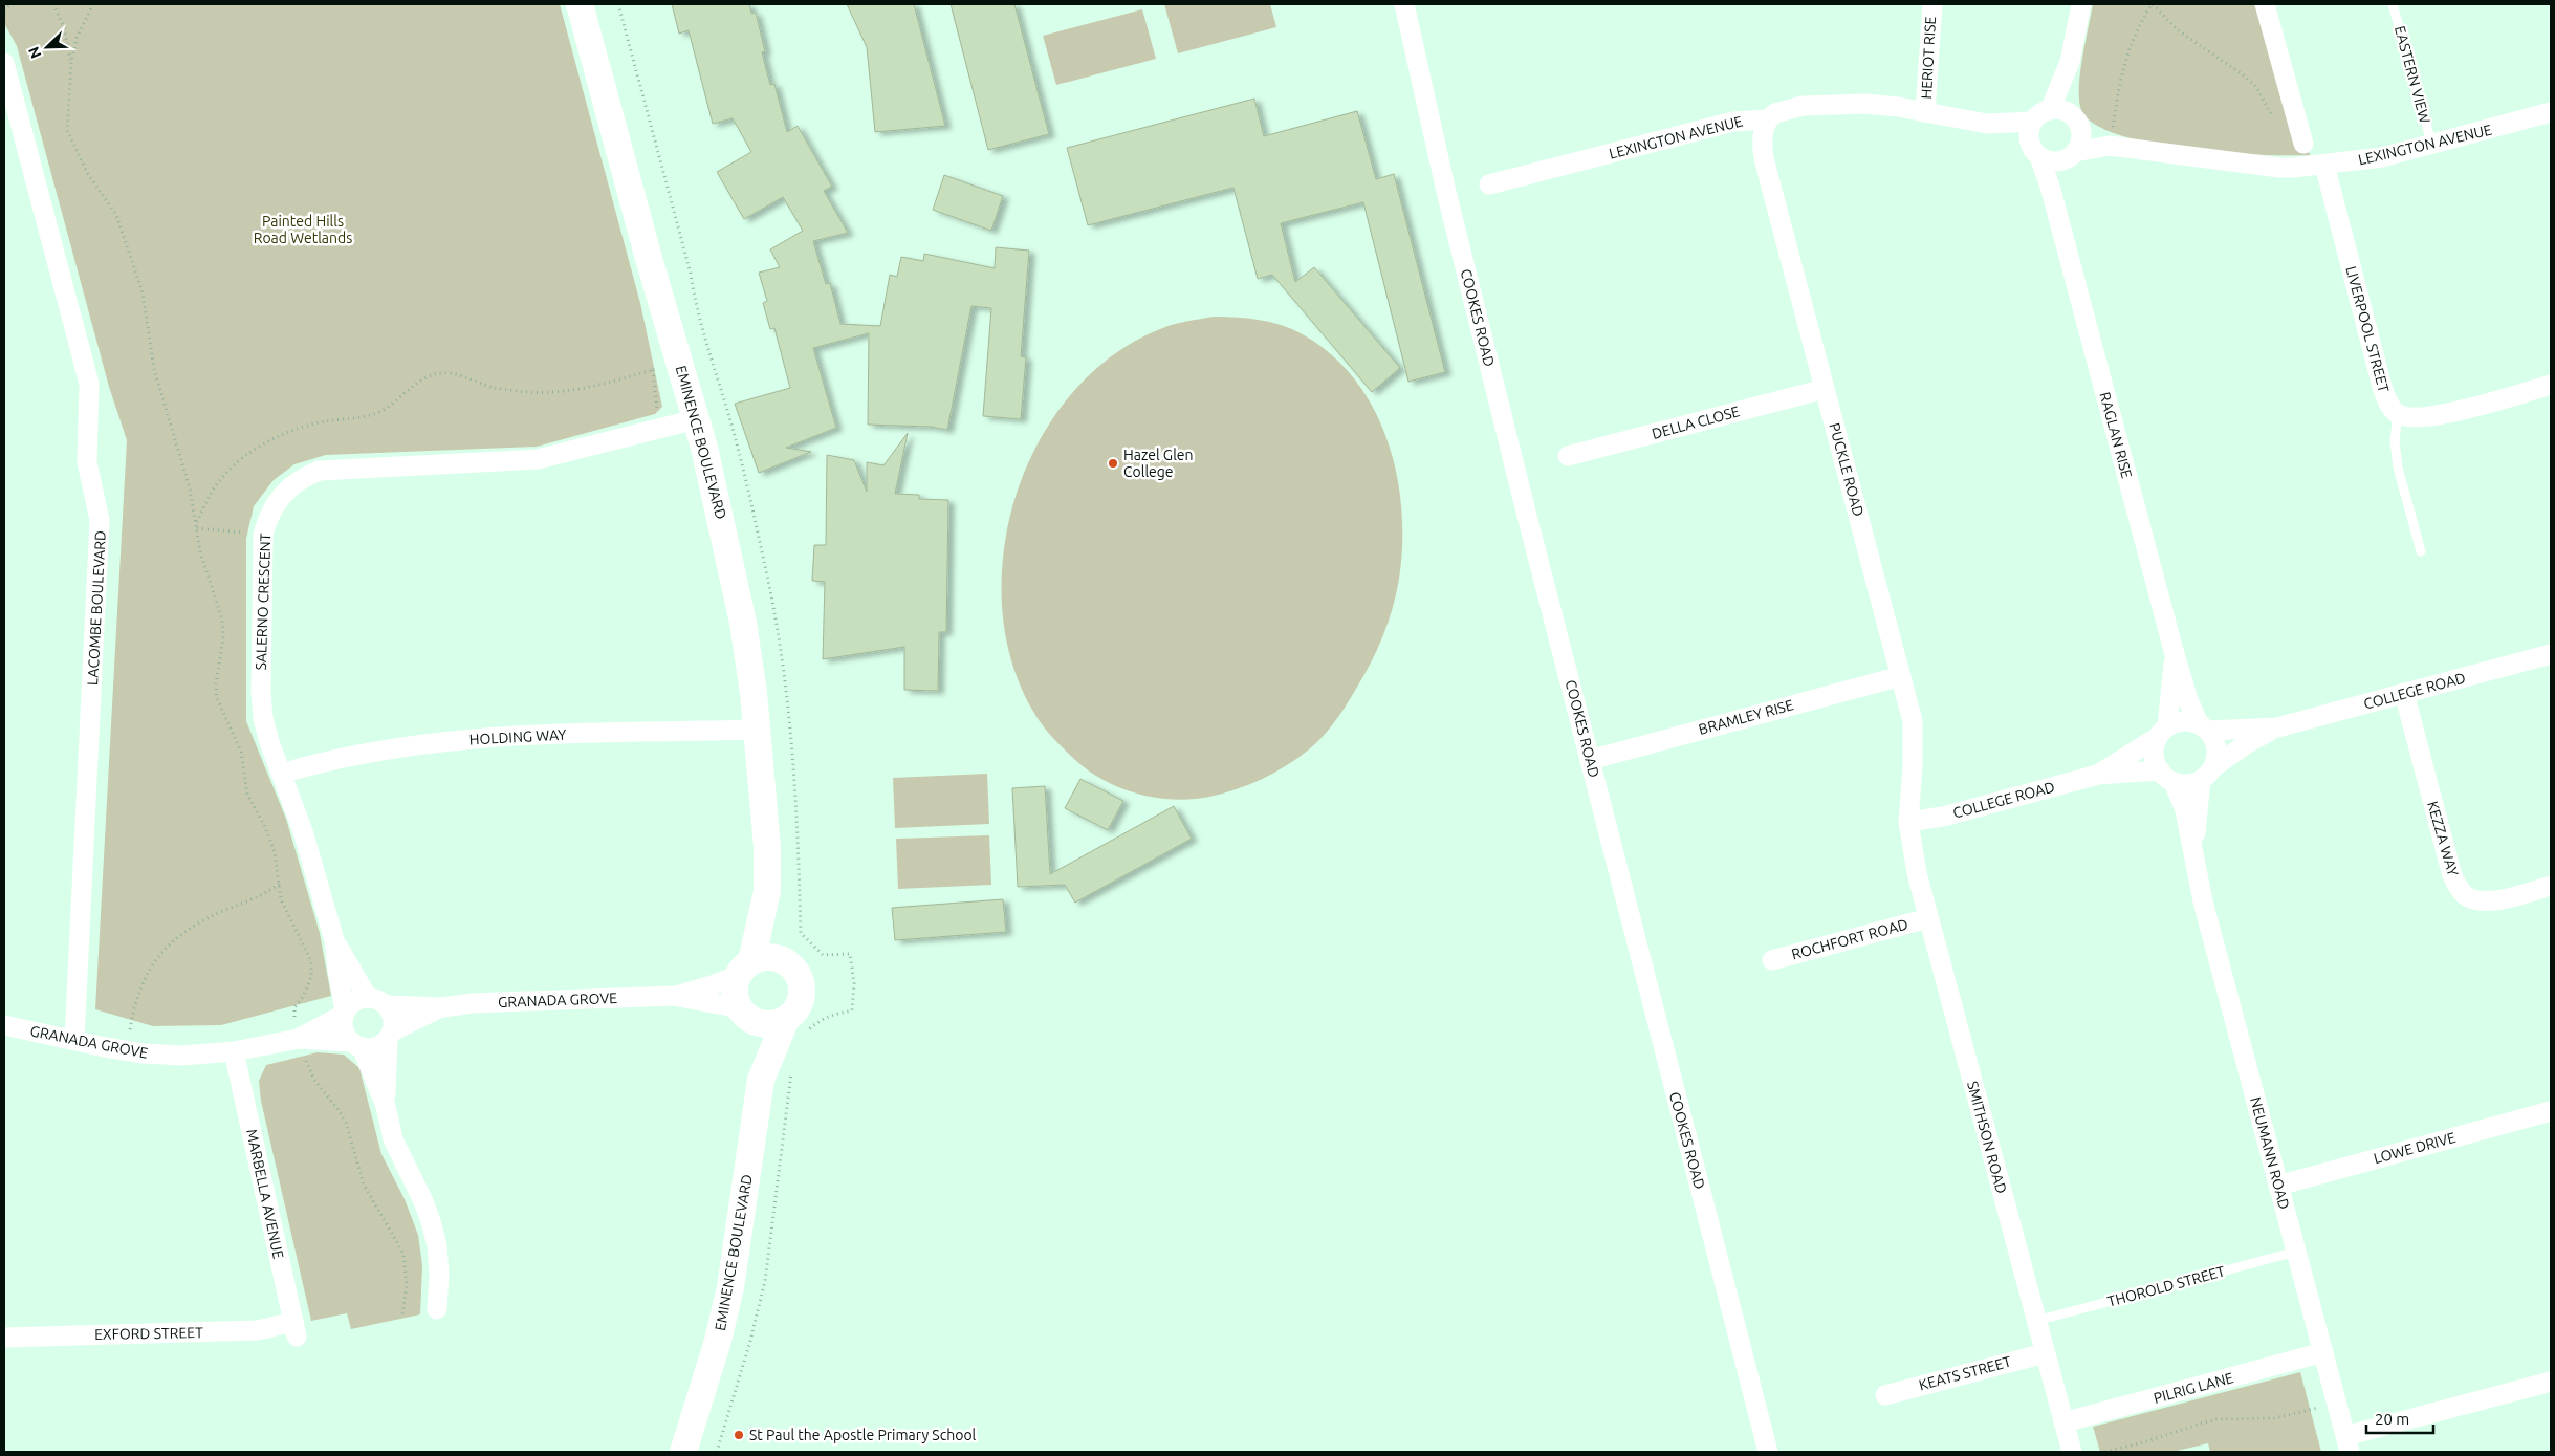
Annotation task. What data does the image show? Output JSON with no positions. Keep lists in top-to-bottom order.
{
  "streets": {
    "street": [
      "HERIOT RISE",
      "LEXINGTON AVENUE",
      "COOKES ROAD",
      "LIVERPOOL STREET",
      "DELLA CLOSE",
      "RAGLAN RISE",
      "EMINENCE BOULEVARD",
      "PUCKLE ROAD",
      "SALERNO CRESCENT",
      "LACOMBE BOULEVARD",
      "COLLEGE ROAD",
      "BRAMLEY RISE",
      "HOLDING WAY",
      "KEZZA WAY",
      "ROCHFORT ROAD",
      "GRANADA GROVE",
      "SMITHSON ROAD",
      "LOWE DRIVE",
      "NEUMANN ROAD",
      "MARBELLA AVENUE",
      "EXFORD STREET",
      "KEATS STREET",
      "PILRIG LANE"
    ],
    "lane": ["EASTERN VIEW", "THOROLD STREET"]
  },
  "crossings": [
    ["HERIOT RISE", "LEXINGTON AVENUE"],
    ["EASTERN VIEW", "LEXINGTON AVENUE"],
    ["LEXINGTON AVENUE", "LIVERPOOL STREET"],
    ["LEXINGTON AVENUE", "RAGLAN RISE"],
    ["LEXINGTON AVENUE", "PUCKLE ROAD"],
    ["COOKES ROAD", "BRAMLEY RISE"],
    ["DELLA CLOSE", "PUCKLE ROAD"],
    ["RAGLAN RISE", "COLLEGE ROAD"],
    ["RAGLAN RISE", "NEUMANN ROAD"],
    ["EMINENCE BOULEVARD", "SALERNO CRESCENT"],
    ["EMINENCE BOULEVARD", "HOLDING WAY"],
    ["EMINENCE BOULEVARD", "GRANADA GROVE"],
    ["PUCKLE ROAD", "COLLEGE ROAD"],
    ["PUCKLE ROAD", "BRAMLEY RISE"],
    ["PUCKLE ROAD", "SMITHSON ROAD"],
    ["SALERNO CRESCENT", "HOLDING WAY"],
    ["SALERNO CRESCENT", "GRANADA GROVE"],
    ["LACOMBE BOULEVARD", "GRANADA GROVE"],
    ["COLLEGE ROAD", "KEZZA WAY"],
    ["COLLEGE ROAD", "SMITHSON ROAD"],
    ["COLLEGE ROAD", "NEUMANN ROAD"],
    ["ROCHFORT ROAD", "SMITHSON ROAD"],
    ["GRANADA GROVE", "MARBELLA AVENUE"],
    ["SMITHSON ROAD", "THOROLD STREET"],
    ["SMITHSON ROAD", "KEATS STREET"],
    ["SMITHSON ROAD", "PILRIG LANE"],
    ["LOWE DRIVE", "NEUMANN ROAD"],
    ["NEUMANN ROAD", "THOROLD STREET"],
    ["NEUMANN ROAD", "PILRIG LANE"],
    ["MARBELLA AVENUE", "EXFORD STREET"]
  ],
  "parks": ["Painted Hills Road Wetlands"],
  "places": ["Hazel Glen College", "St Paul the Apostle Primary School"],
  "scale_bar": "20 m",
  "north": "bottom left"
}
